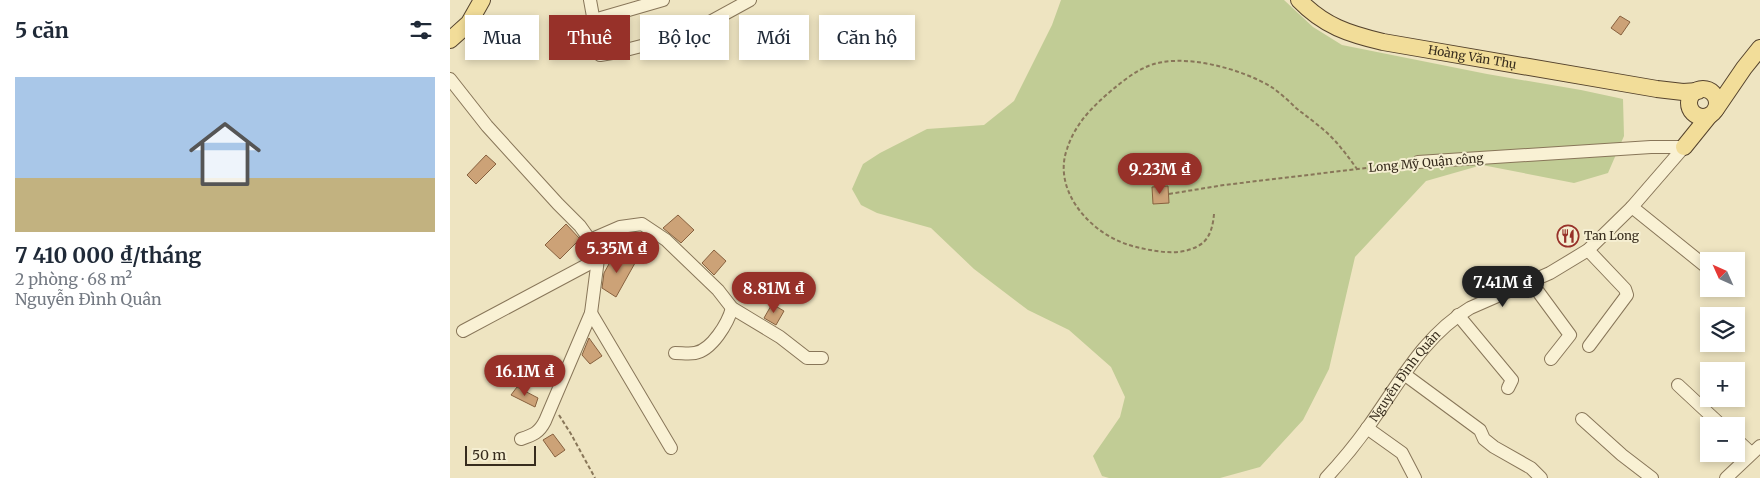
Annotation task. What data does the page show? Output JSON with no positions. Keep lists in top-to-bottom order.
{
  "streets": {
    "main road": ["Hoàng Văn Thụ"],
    "street": ["Long Mỹ Quận công", "Nguyễn Đình Quân"]
  },
  "crossings": [
    ["Hoàng Văn Thụ", "Long Mỹ Quận công"],
    ["Hoàng Văn Thụ", "Nguyễn Đình Quân"],
    ["Long Mỹ Quận công", "Nguyễn Đình Quân"]
  ],
  "places": {
    "restaurant": ["Tan Long"]
  },
  "scale_bar": "50 m",
  "north": "top left",
  "page": {
    "heading": "5 căn",
    "chip": [
      "Mua",
      "Thuê",
      "Bộ lọc",
      "Mới",
      "Căn hộ"
    ],
    "list": [
      {
        "name": "7 410 000 ₫/tháng",
        "note": "2 phòng · 68 m² · Nguyễn Đình Quân"
      }
    ],
    "price": [
      "9.23M ₫",
      "5.35M ₫",
      "7.41M ₫",
      "8.81M ₫",
      "16.1M ₫"
    ],
    "map_buttons": ["+", "−"],
    "scale": "50 m"
  }
}
